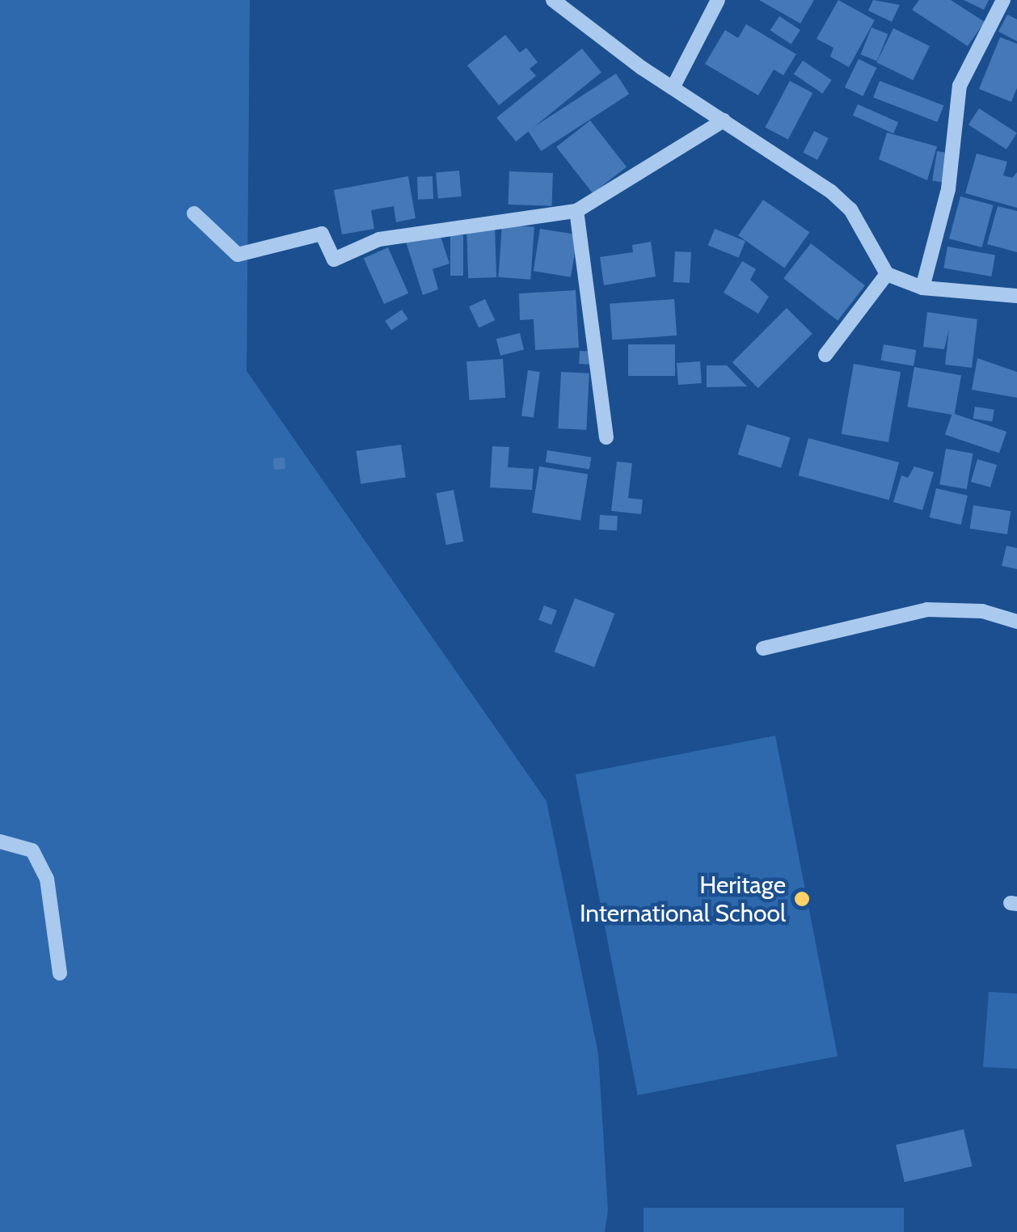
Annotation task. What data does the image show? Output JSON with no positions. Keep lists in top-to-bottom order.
{
  "places": ["Heritage International School"]
}
